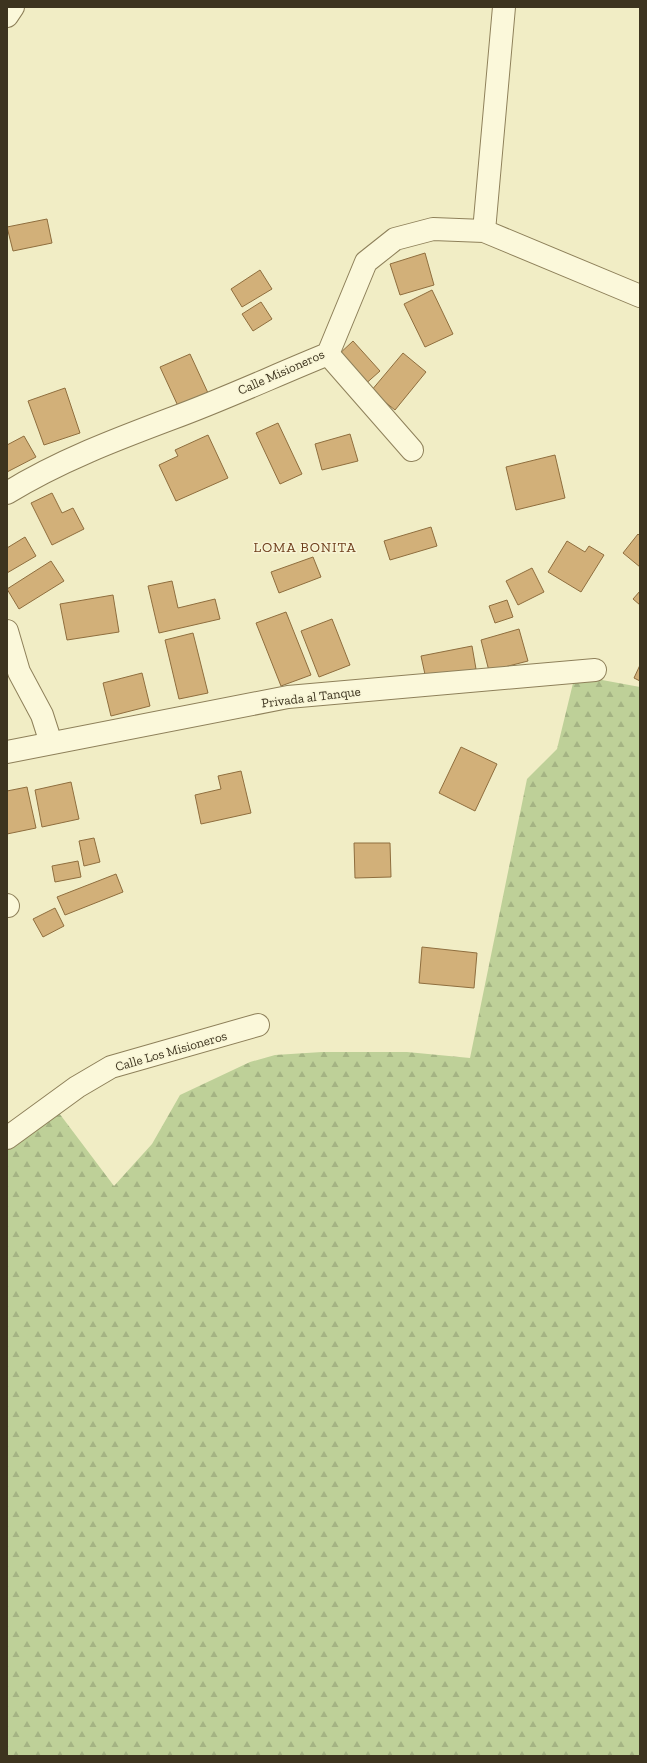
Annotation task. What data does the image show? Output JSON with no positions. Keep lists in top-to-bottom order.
{
  "streets": {
    "street": ["Calle Misioneros", "Privada al Tanque", "Calle Los Misioneros"]
  },
  "districts": ["LOMA BONITA"]
}
